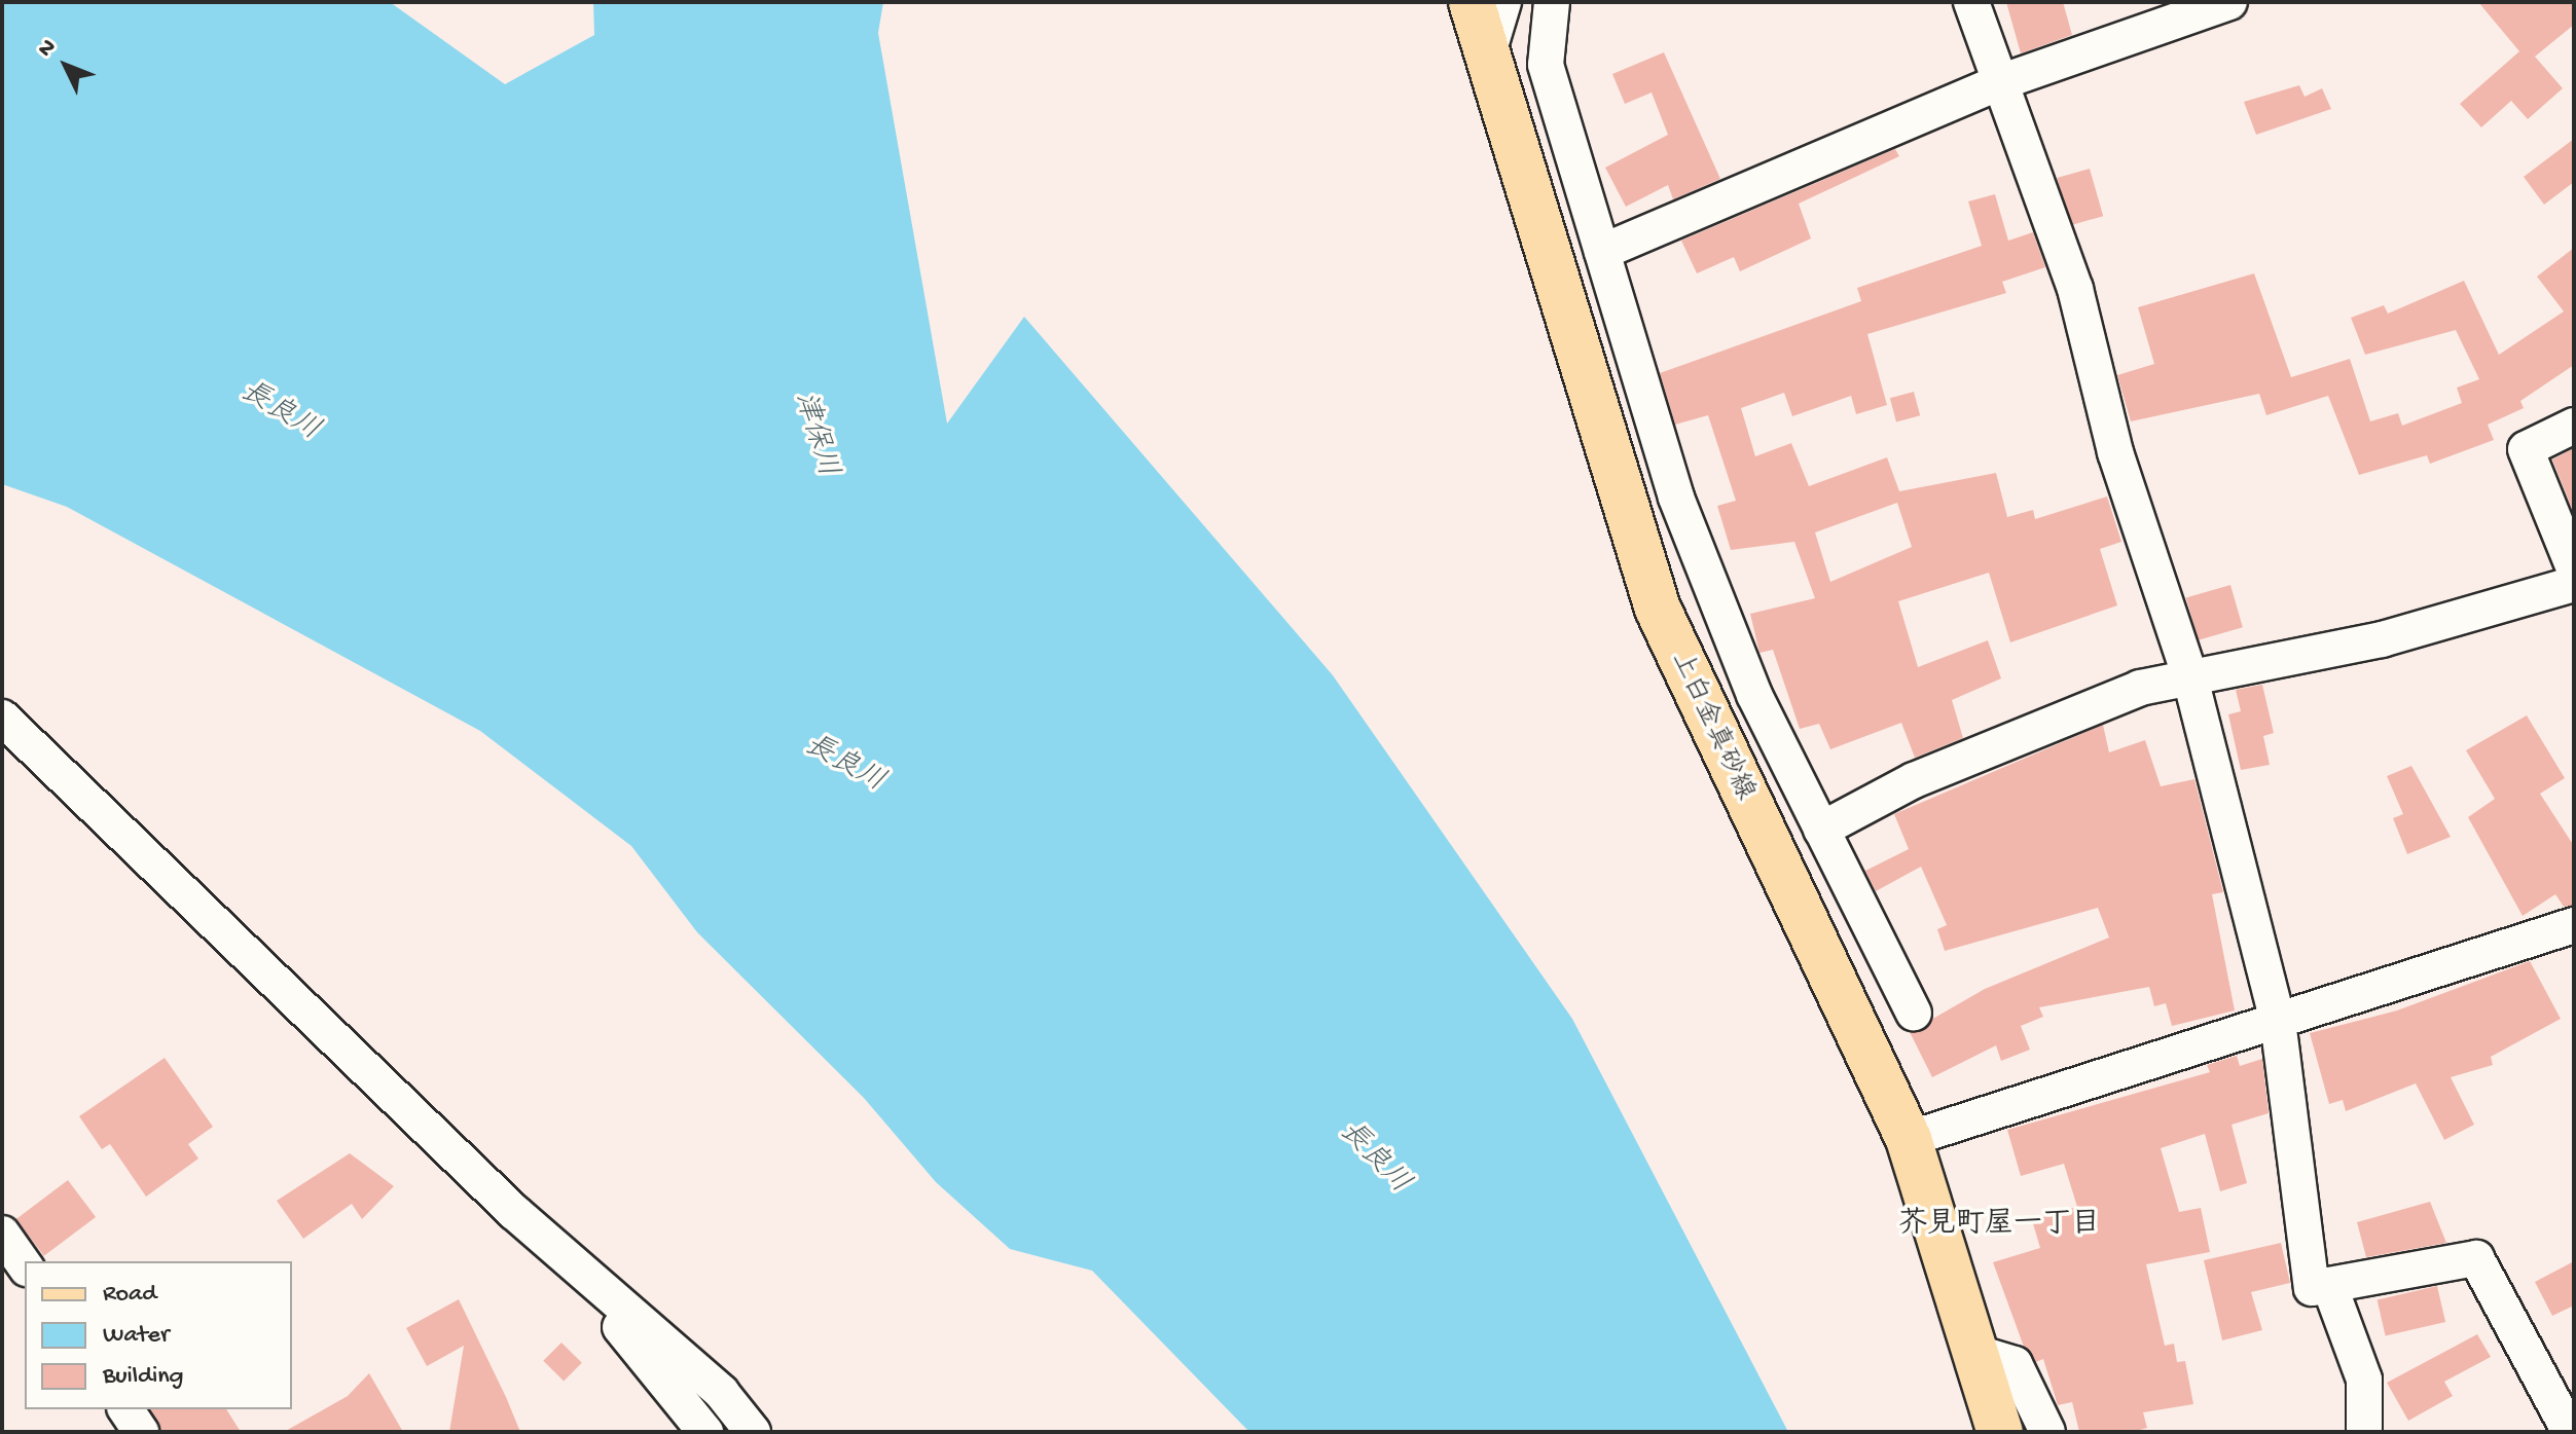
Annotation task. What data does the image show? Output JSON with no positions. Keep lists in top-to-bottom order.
{
  "streets": {
    "main road": ["上白金真砂線"]
  },
  "districts": ["芥見町屋一丁目"],
  "water": ["長良川", "津保川"],
  "legend": ["Road", "Water", "Building"],
  "north": "top left"
}
